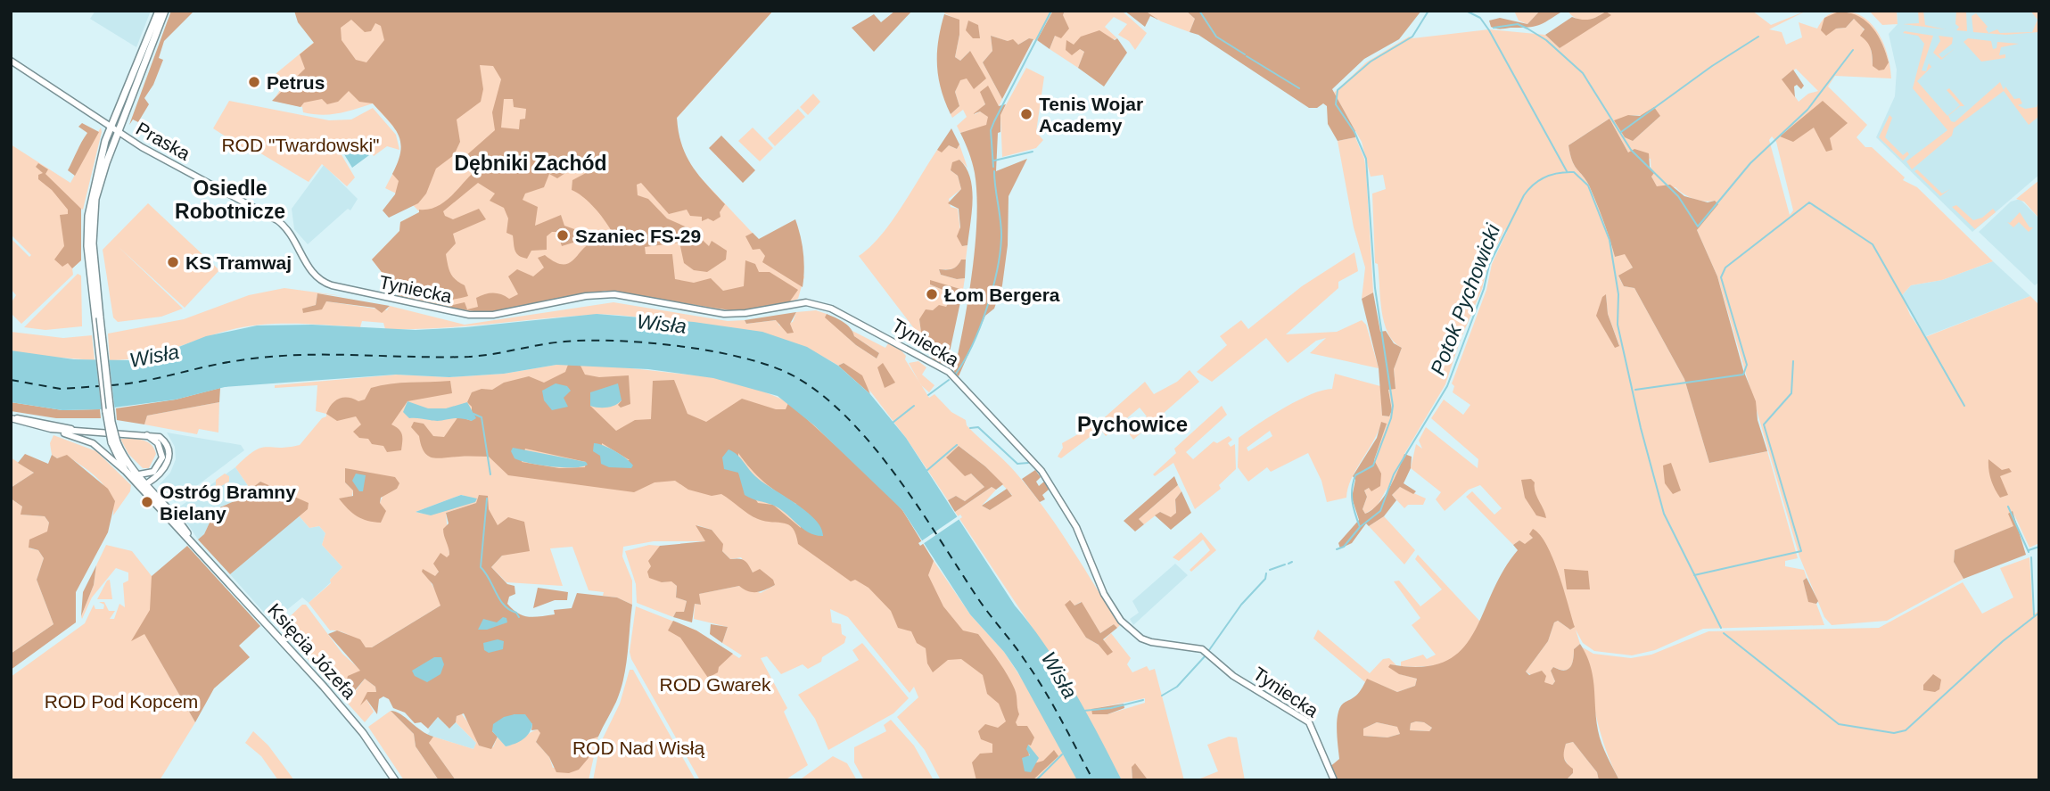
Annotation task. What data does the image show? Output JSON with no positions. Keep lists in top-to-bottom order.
{
  "streets": {
    "main road": ["Księcia Józefa"],
    "street": ["Praska", "Tyniecka"]
  },
  "crossings": [
    ["Praska", "Tyniecka"]
  ],
  "districts": ["Dębniki Zachód", "Osiedle Robotnicze", "Pychowice"],
  "water": ["Potok Pychowicki", "Wisła"],
  "parks": [
    "ROD \"Twardowski\"",
    "ROD Gwarek",
    "ROD Pod Kopcem",
    "ROD Nad Wisłą"
  ],
  "places": [
    "Petrus",
    "Tenis Wojar Academy",
    "Szaniec FS-29",
    "KS Tramwaj",
    "Łom Bergera",
    "Ostróg Bramny Bielany"
  ]
}
